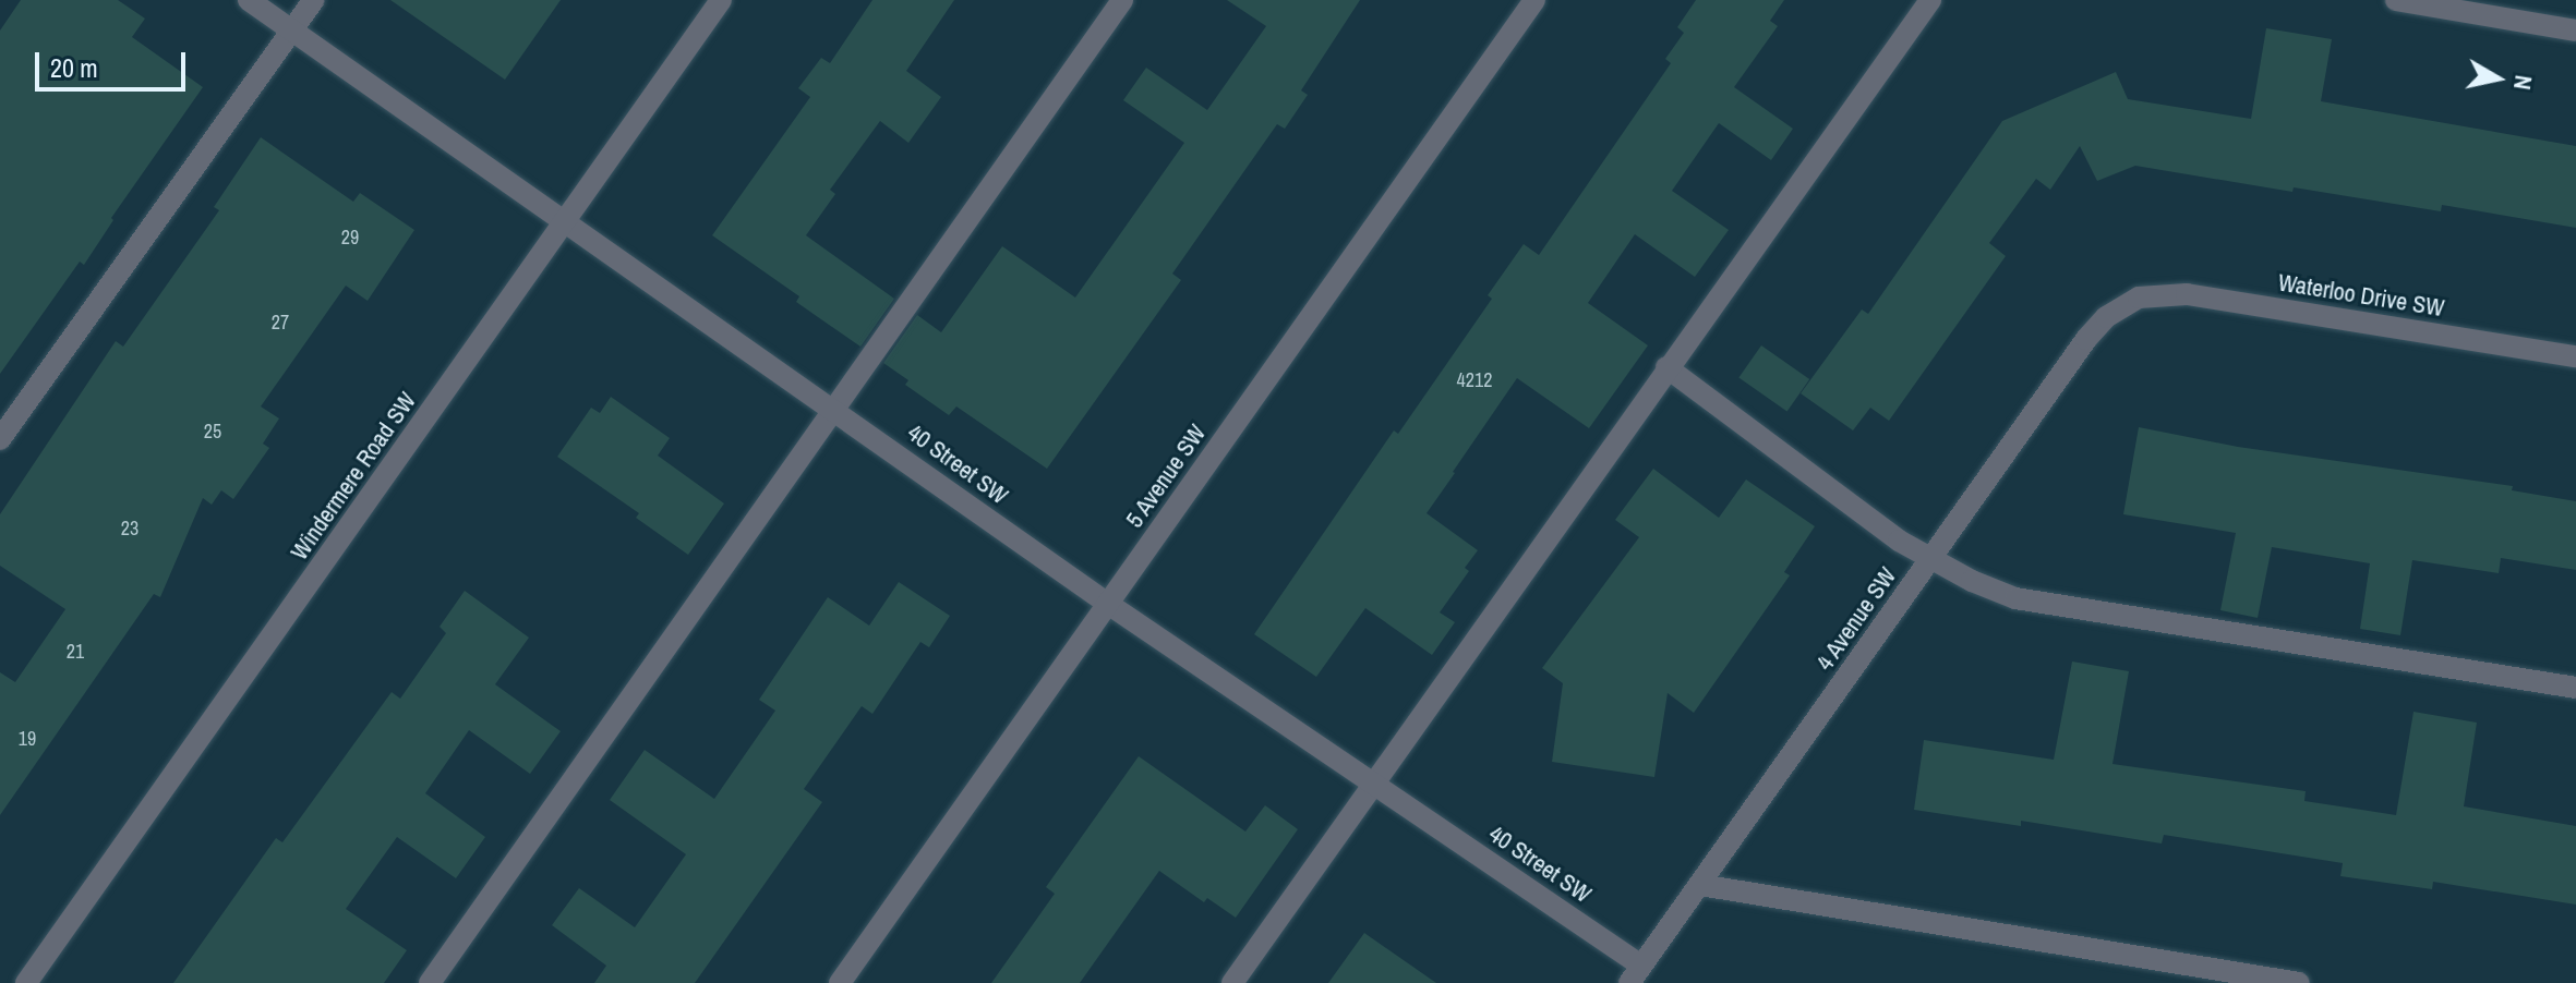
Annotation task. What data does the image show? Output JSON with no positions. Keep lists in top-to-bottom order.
{
  "streets": {
    "street": [
      "Waterloo Drive SW",
      "40 Street SW",
      "Windermere Road SW",
      "5 Avenue SW",
      "4 Avenue SW"
    ]
  },
  "crossings": [
    ["Waterloo Drive SW", "4 Avenue SW"],
    ["40 Street SW", "Windermere Road SW"],
    ["40 Street SW", "5 Avenue SW"],
    ["40 Street SW", "4 Avenue SW"]
  ],
  "house_numbers": [
    "29",
    "27",
    "4212",
    "25",
    "23",
    "21",
    "19"
  ],
  "scale_bar": "20 m",
  "north": "right"
}
